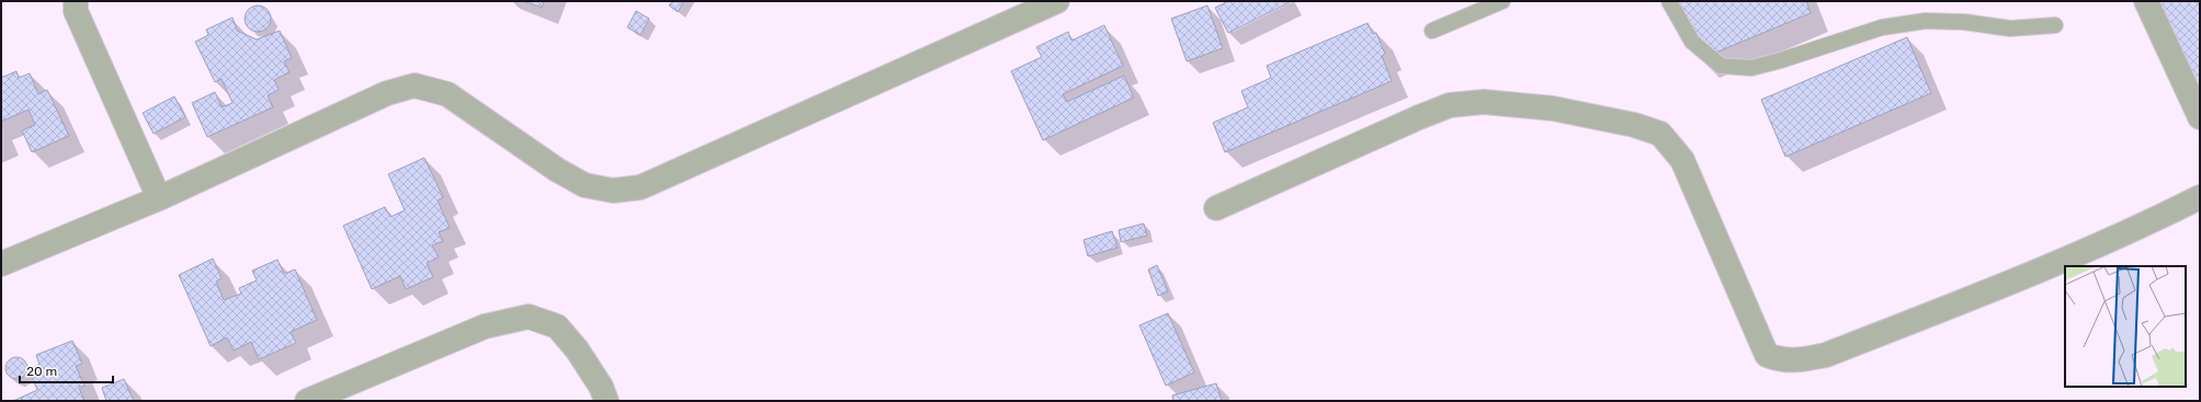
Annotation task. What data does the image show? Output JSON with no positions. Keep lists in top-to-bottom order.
{
  "scale_bar": "20 m"
}
